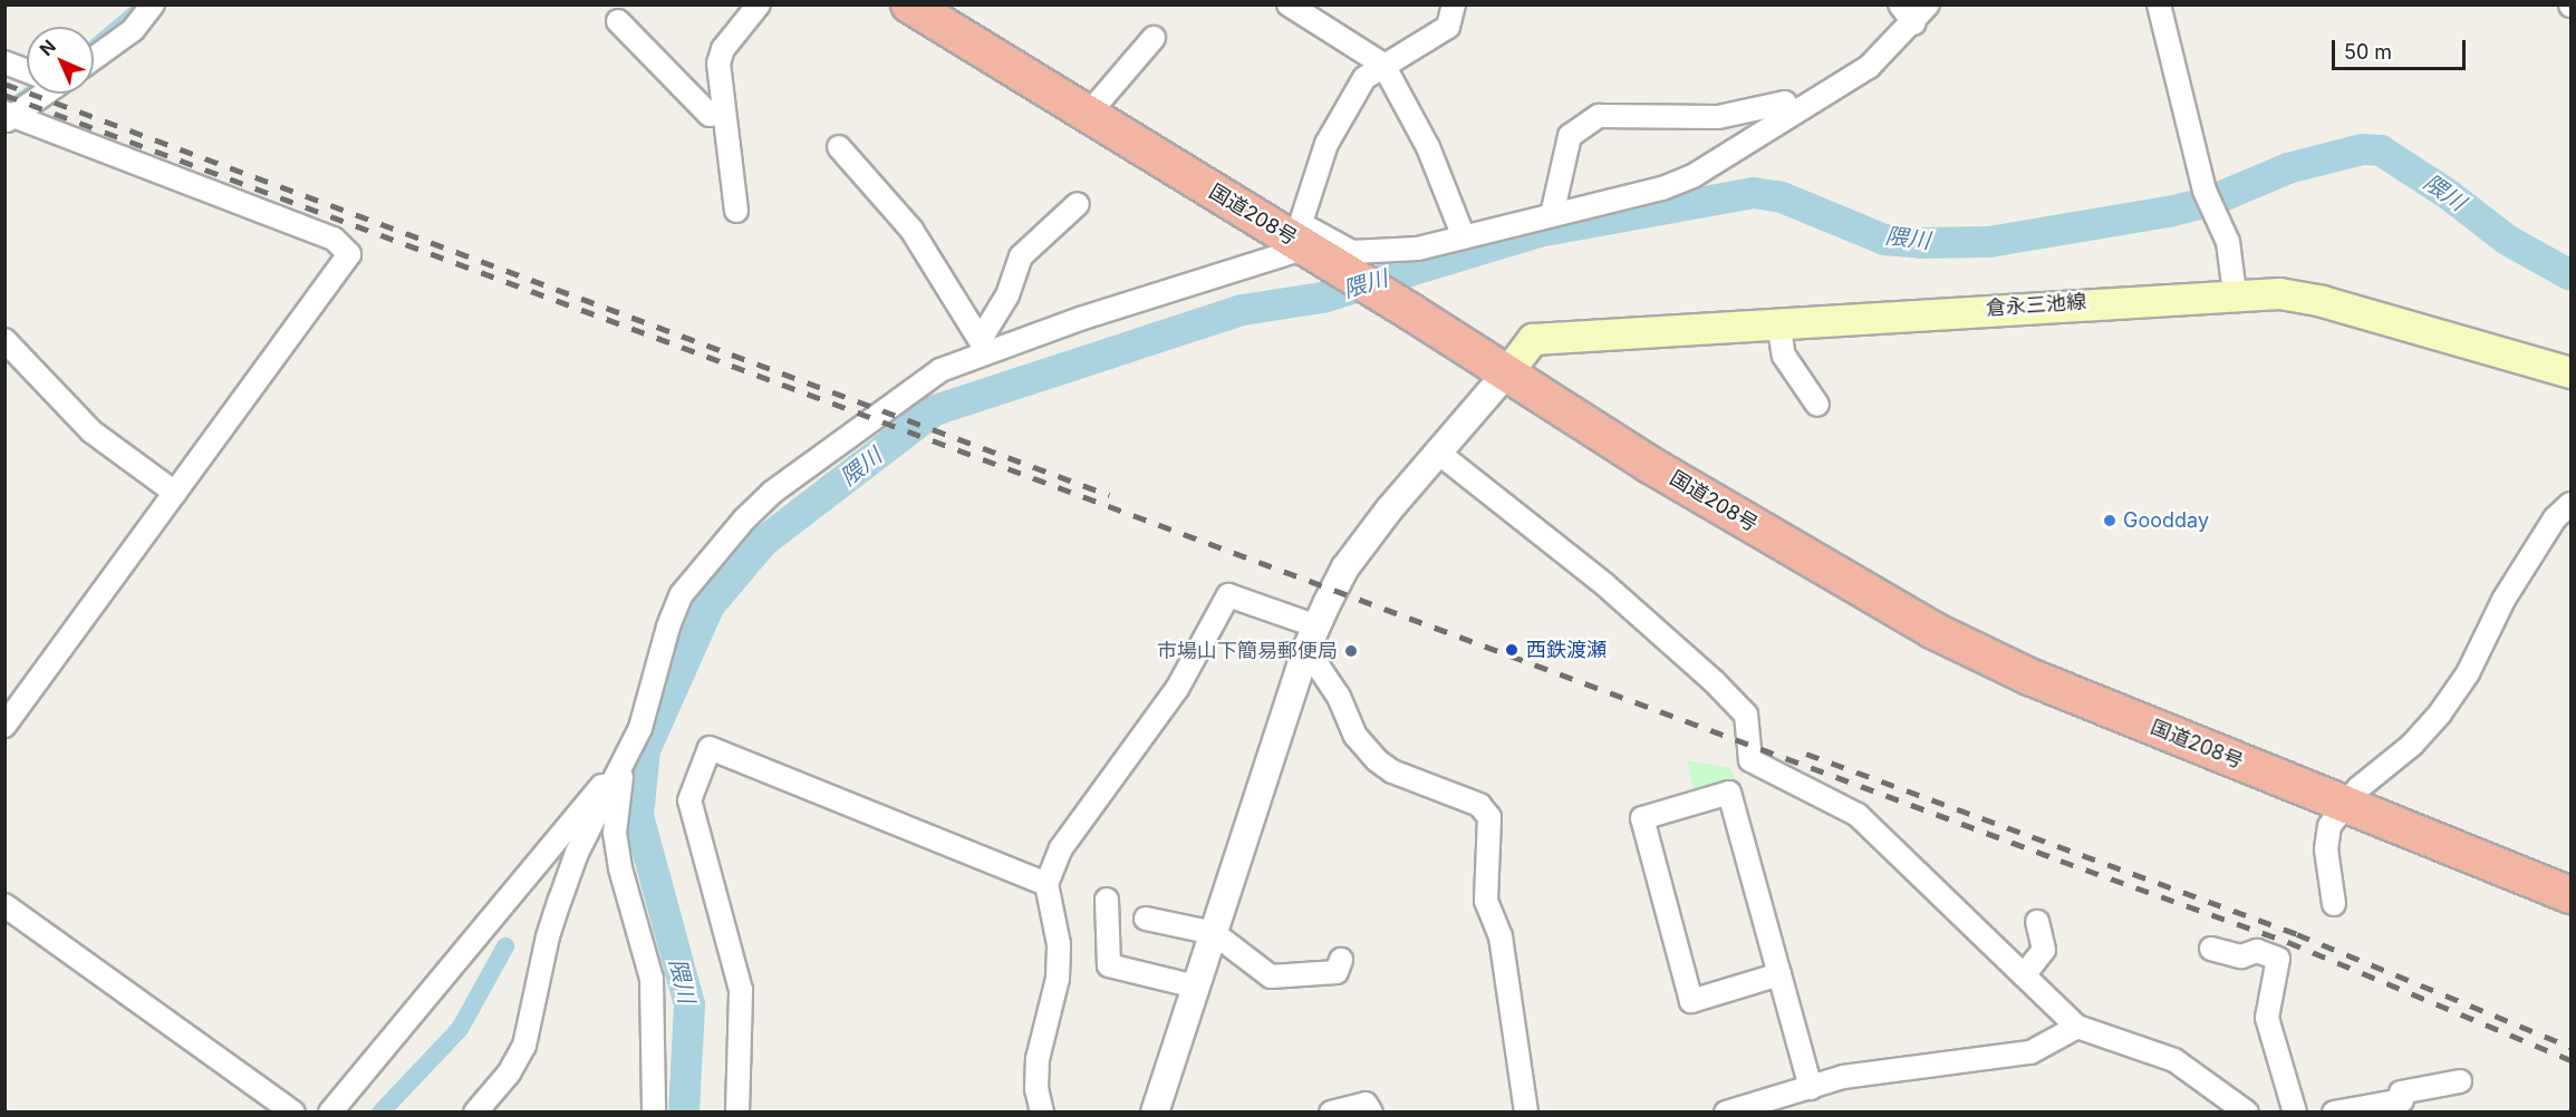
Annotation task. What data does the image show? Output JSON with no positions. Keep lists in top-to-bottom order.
{
  "streets": {
    "highway": ["国道208号"],
    "main road": ["倉永三池線"]
  },
  "crossings": [
    ["国道208号", "倉永三池線"]
  ],
  "water": ["隈川"],
  "places": ["Goodday", "西鉄渡瀬", "市場山下簡易郵便局"],
  "scale_bar": "50 m",
  "north": "top left"
}
